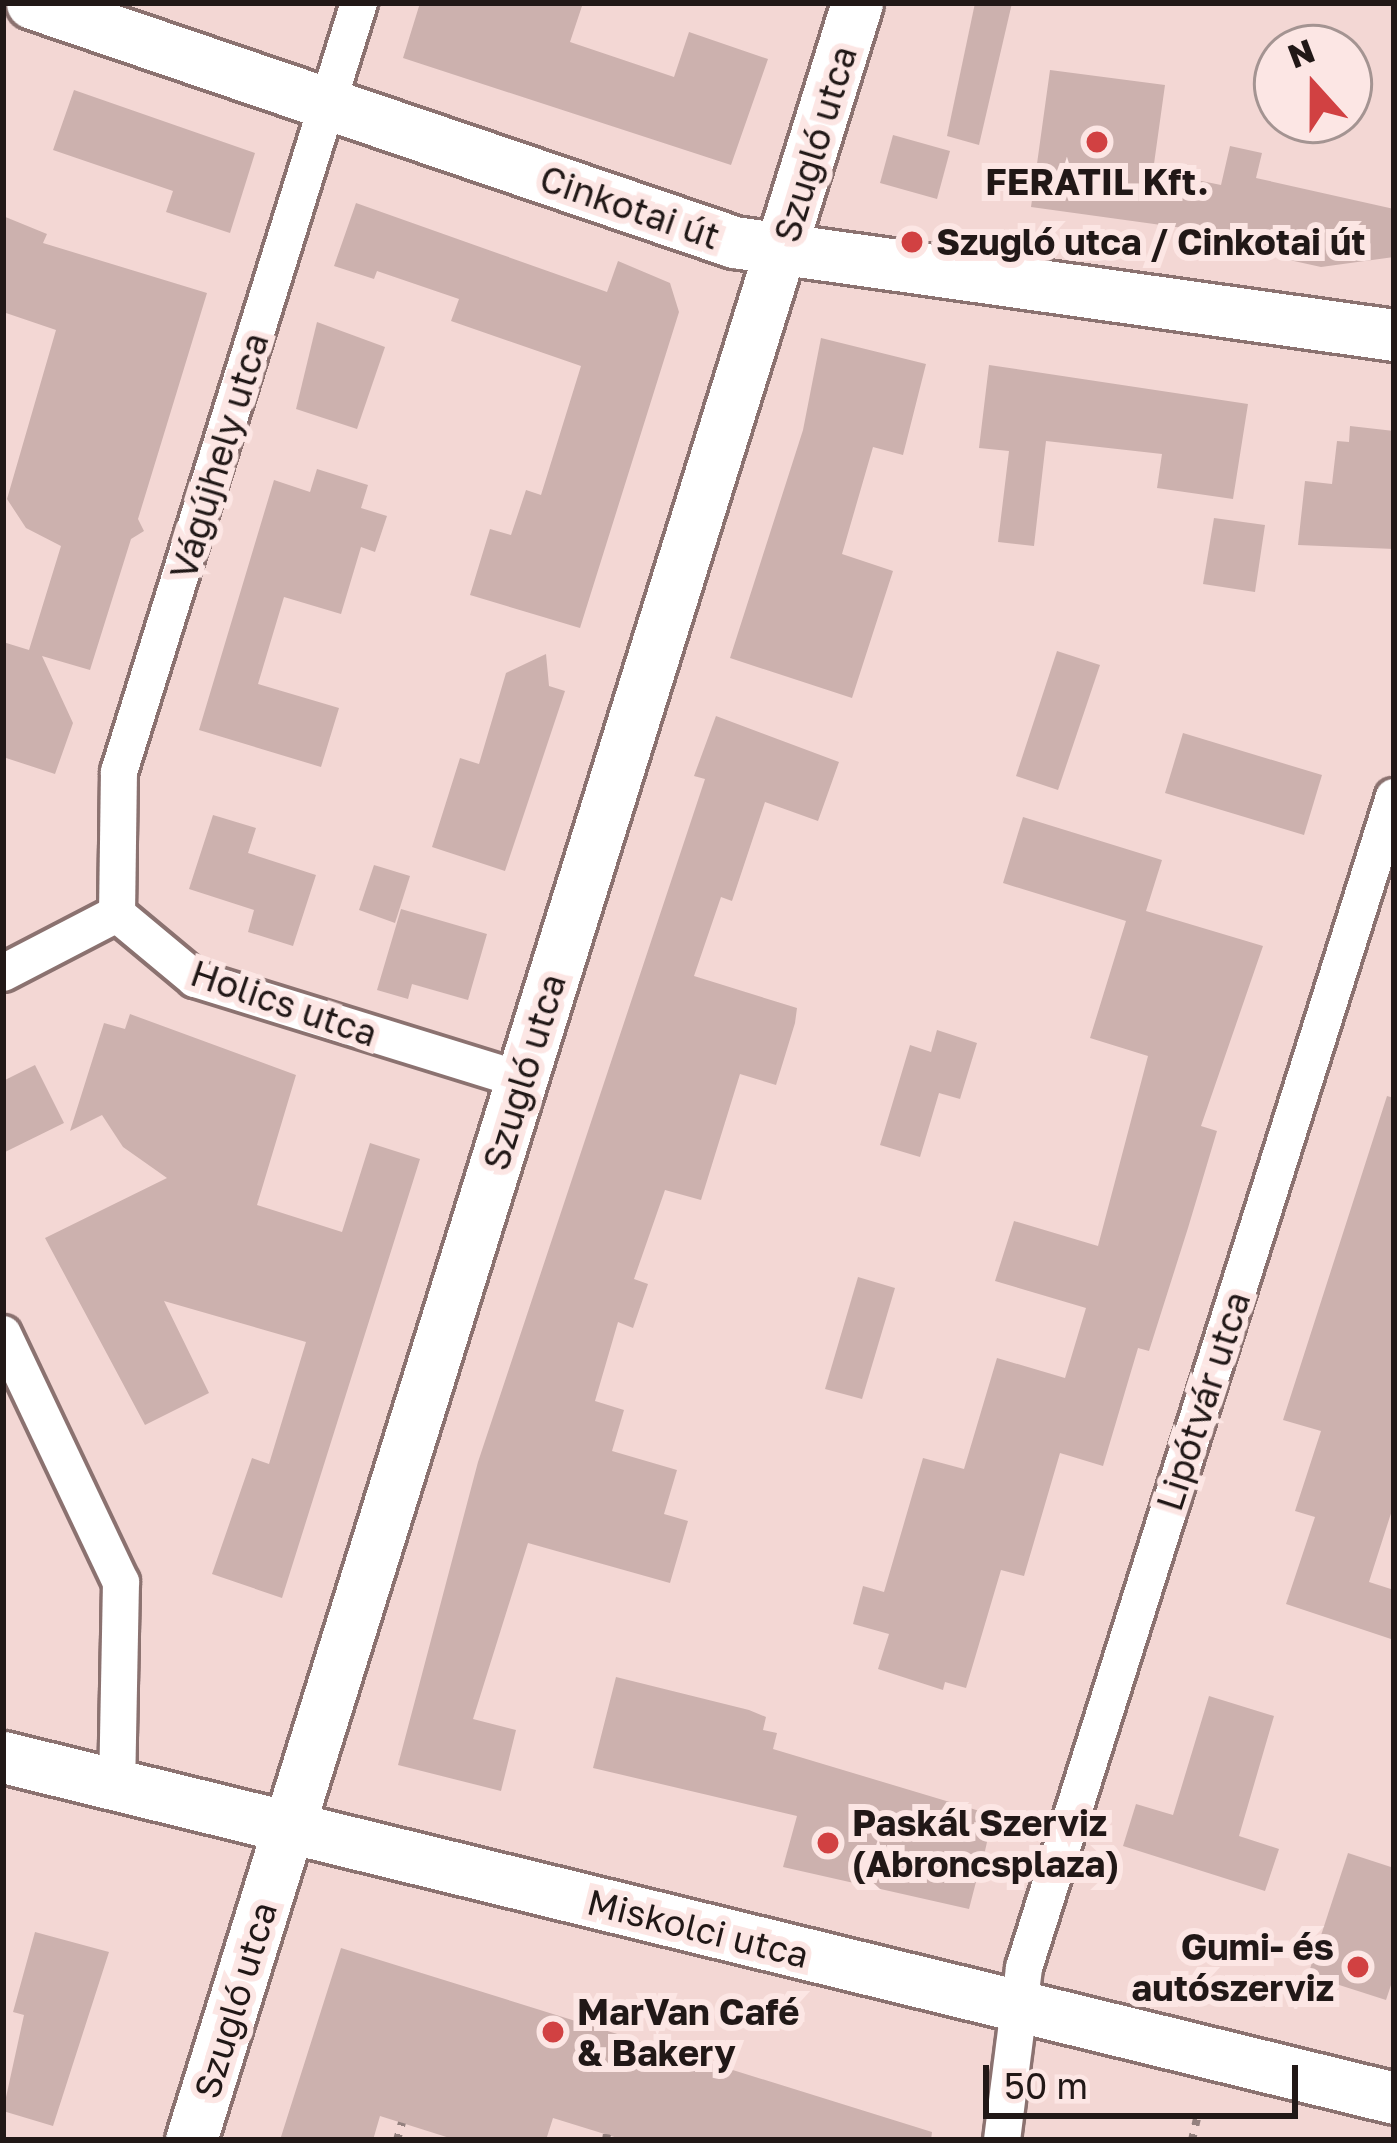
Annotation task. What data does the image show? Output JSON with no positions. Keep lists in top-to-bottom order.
{
  "streets": {
    "street": [
      "Szugló utca",
      "Cinkotai út",
      "Vágújhely utca",
      "Holics utca",
      "Lipótvár utca",
      "Miskolci utca"
    ]
  },
  "crossings": [
    ["Szugló utca", "Cinkotai út"],
    ["Szugló utca", "Holics utca"],
    ["Szugló utca", "Miskolci utca"],
    ["Cinkotai út", "Vágújhely utca"],
    ["Vágújhely utca", "Holics utca"],
    ["Lipótvár utca", "Miskolci utca"]
  ],
  "places": [
    "FERATIL Kft.",
    "Szugló utca / Cinkotai út",
    "Paskál Szerviz (Abroncsplaza)",
    "Gumi- és autószerviz",
    "MarVan Café & Bakery"
  ],
  "scale_bar": "50 m",
  "north": "top"
}
